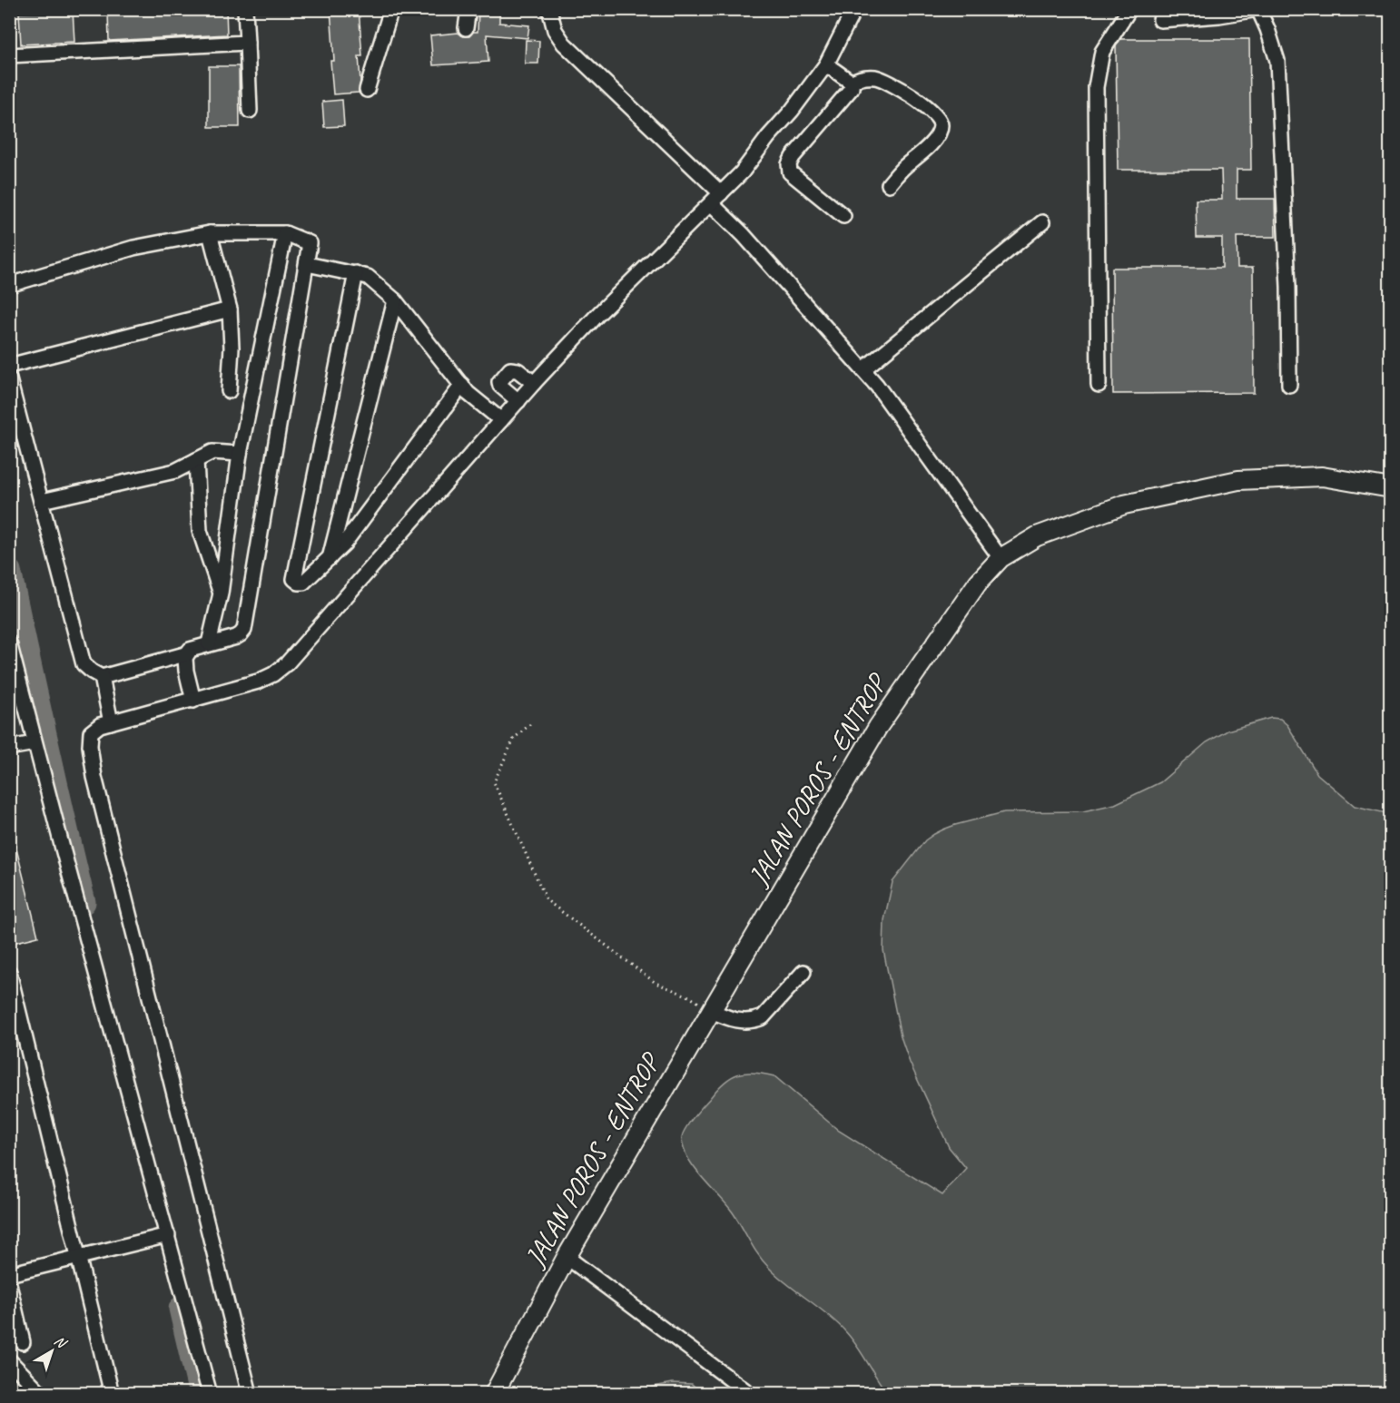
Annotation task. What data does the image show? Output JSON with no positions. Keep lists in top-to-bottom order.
{
  "streets": {
    "main road": ["JALAN POROS - ENTROP"]
  },
  "north": "top right"
}
